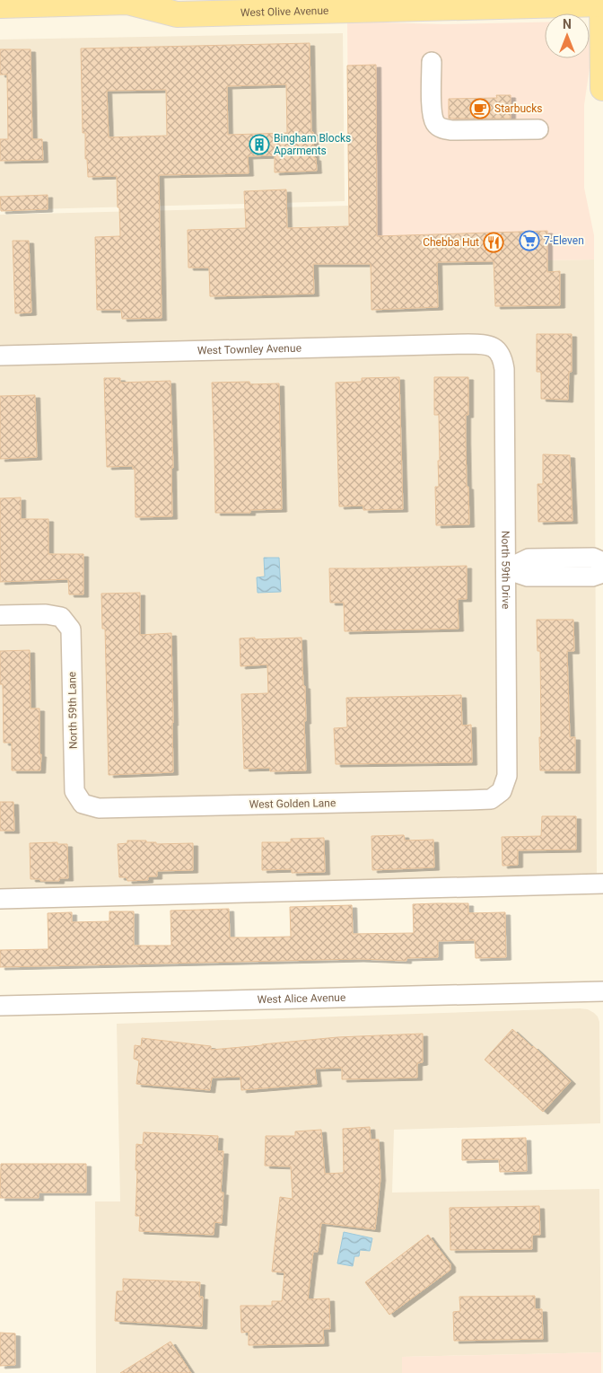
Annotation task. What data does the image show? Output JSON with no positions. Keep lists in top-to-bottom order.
{
  "streets": {
    "main road": ["West Olive Avenue"],
    "street": [
      "West Townley Avenue",
      "North 59th Drive",
      "North 59th Lane",
      "West Golden Lane",
      "West Alice Avenue"
    ]
  },
  "crossings": [
    ["West Townley Avenue", "North 59th Drive"],
    ["North 59th Drive", "West Golden Lane"],
    ["North 59th Lane", "West Golden Lane"]
  ],
  "places": {
    "cafe": ["Starbucks"],
    "building": ["Bingham Blocks Aparments"],
    "supermarket": ["7-Eleven"],
    "restaurant": ["Chebba Hut"]
  },
  "north": "top"
}
